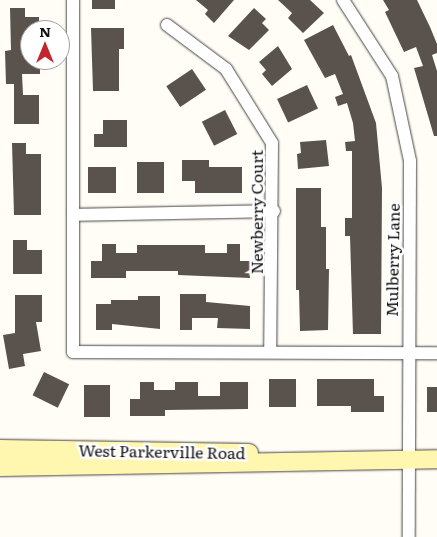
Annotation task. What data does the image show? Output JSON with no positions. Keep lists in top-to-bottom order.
{
  "streets": {
    "main road": ["West Parkerville Road"],
    "street": ["Newberry Court", "Mulberry Lane"]
  },
  "crossings": [
    ["Mulberry Lane", "West Parkerville Road"]
  ],
  "north": "top"
}
